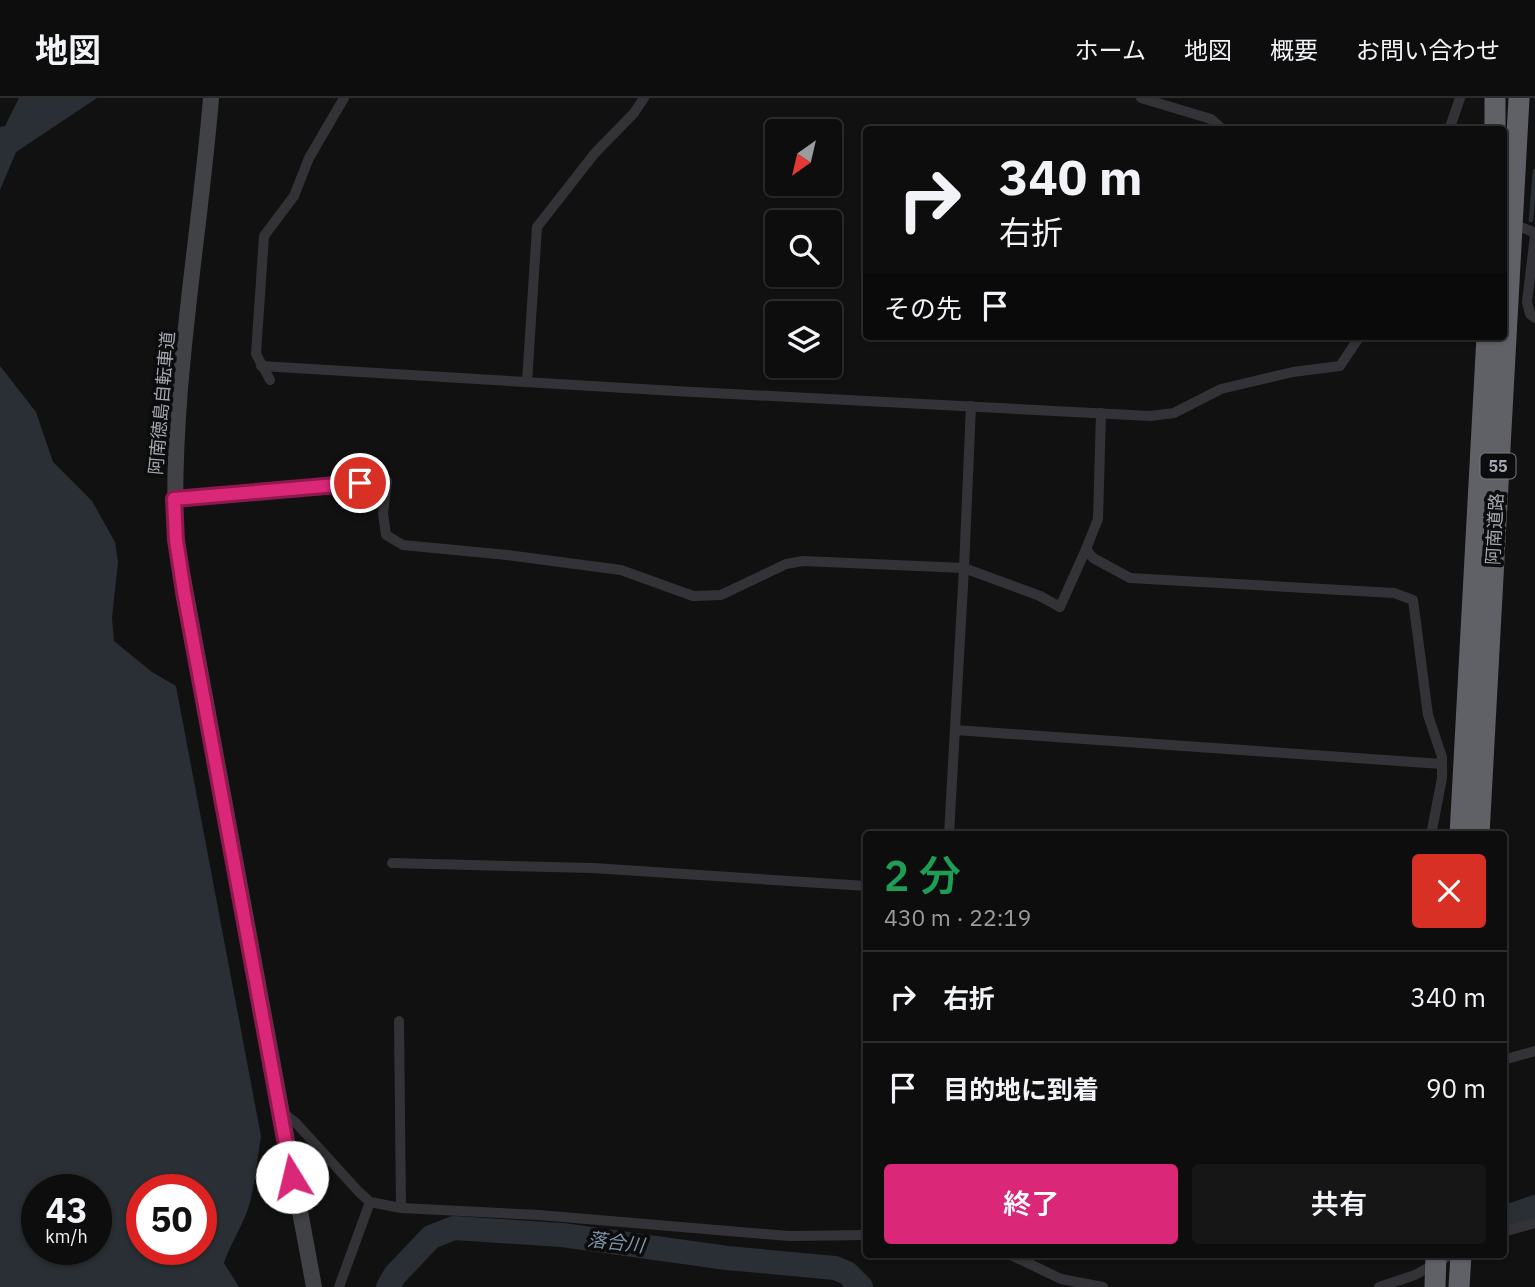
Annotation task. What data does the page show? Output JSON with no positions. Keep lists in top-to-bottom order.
{
  "streets": {
    "highway": ["55", "阿南道路"],
    "main road": ["阿南徳島自転車道"]
  },
  "water": ["落合川"],
  "north": "bottom left",
  "page": {
    "header": "地図",
    "nav": [
      "ホーム",
      "地図",
      "概要",
      "お問い合わせ"
    ],
    "turn": ["340 m", "右折"],
    "then": "その先",
    "heading": ["2 分", "430 m · 22:19"],
    "list": [
      {
        "name": "右折",
        "value": "340 m"
      },
      {
        "name": "目的地に到着",
        "value": "90 m"
      }
    ],
    "buttons": ["終了", "共有"],
    "speed": "43 km/h",
    "limit": "50"
  }
}
